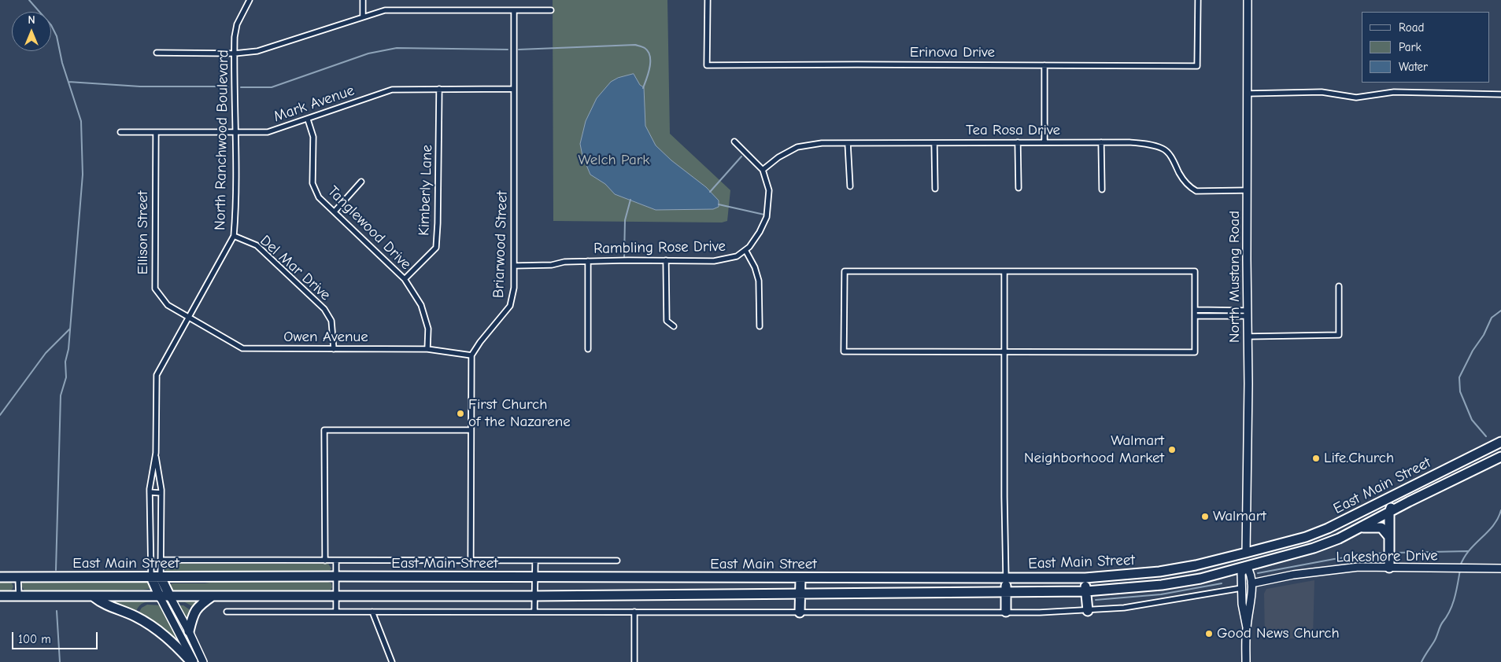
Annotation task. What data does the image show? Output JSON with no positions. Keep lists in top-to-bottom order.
{
  "streets": {
    "highway": ["East Main Street"],
    "street": [
      "Erinova Drive",
      "Mark Avenue",
      "Tea Rosa Drive",
      "North Ranchwood Boulevard",
      "Kimberly Lane",
      "Tanglewood Drive",
      "Ellison Street",
      "Briarwood Street",
      "Rambling Rose Drive",
      "Del Mar Drive",
      "North Mustang Road",
      "Owen Avenue",
      "Lakeshore Drive"
    ]
  },
  "crossings": [
    ["Mark Avenue", "North Ranchwood Boulevard"],
    ["Mark Avenue", "Kimberly Lane"],
    ["Mark Avenue", "Tanglewood Drive"],
    ["Mark Avenue", "Ellison Street"],
    ["Mark Avenue", "Briarwood Street"],
    ["Tea Rosa Drive", "Rambling Rose Drive"],
    ["Tea Rosa Drive", "North Mustang Road"],
    ["North Ranchwood Boulevard", "Ellison Street"],
    ["North Ranchwood Boulevard", "Del Mar Drive"],
    ["North Ranchwood Boulevard", "Owen Avenue"],
    ["North Ranchwood Boulevard", "East Main Street"],
    ["Kimberly Lane", "Tanglewood Drive"],
    ["Tanglewood Drive", "Owen Avenue"],
    ["Ellison Street", "Owen Avenue"],
    ["Briarwood Street", "Rambling Rose Drive"],
    ["Briarwood Street", "Owen Avenue"],
    ["Del Mar Drive", "Owen Avenue"],
    ["North Mustang Road", "East Main Street"]
  ],
  "parks": ["Welch Park"],
  "places": [
    "First Church of the Nazarene",
    "Walmart Neighborhood Market",
    "Life.Church",
    "Walmart",
    "Good News Church"
  ],
  "legend": ["Road", "Park", "Water"],
  "scale_bar": "100 m",
  "north": "top"
}
